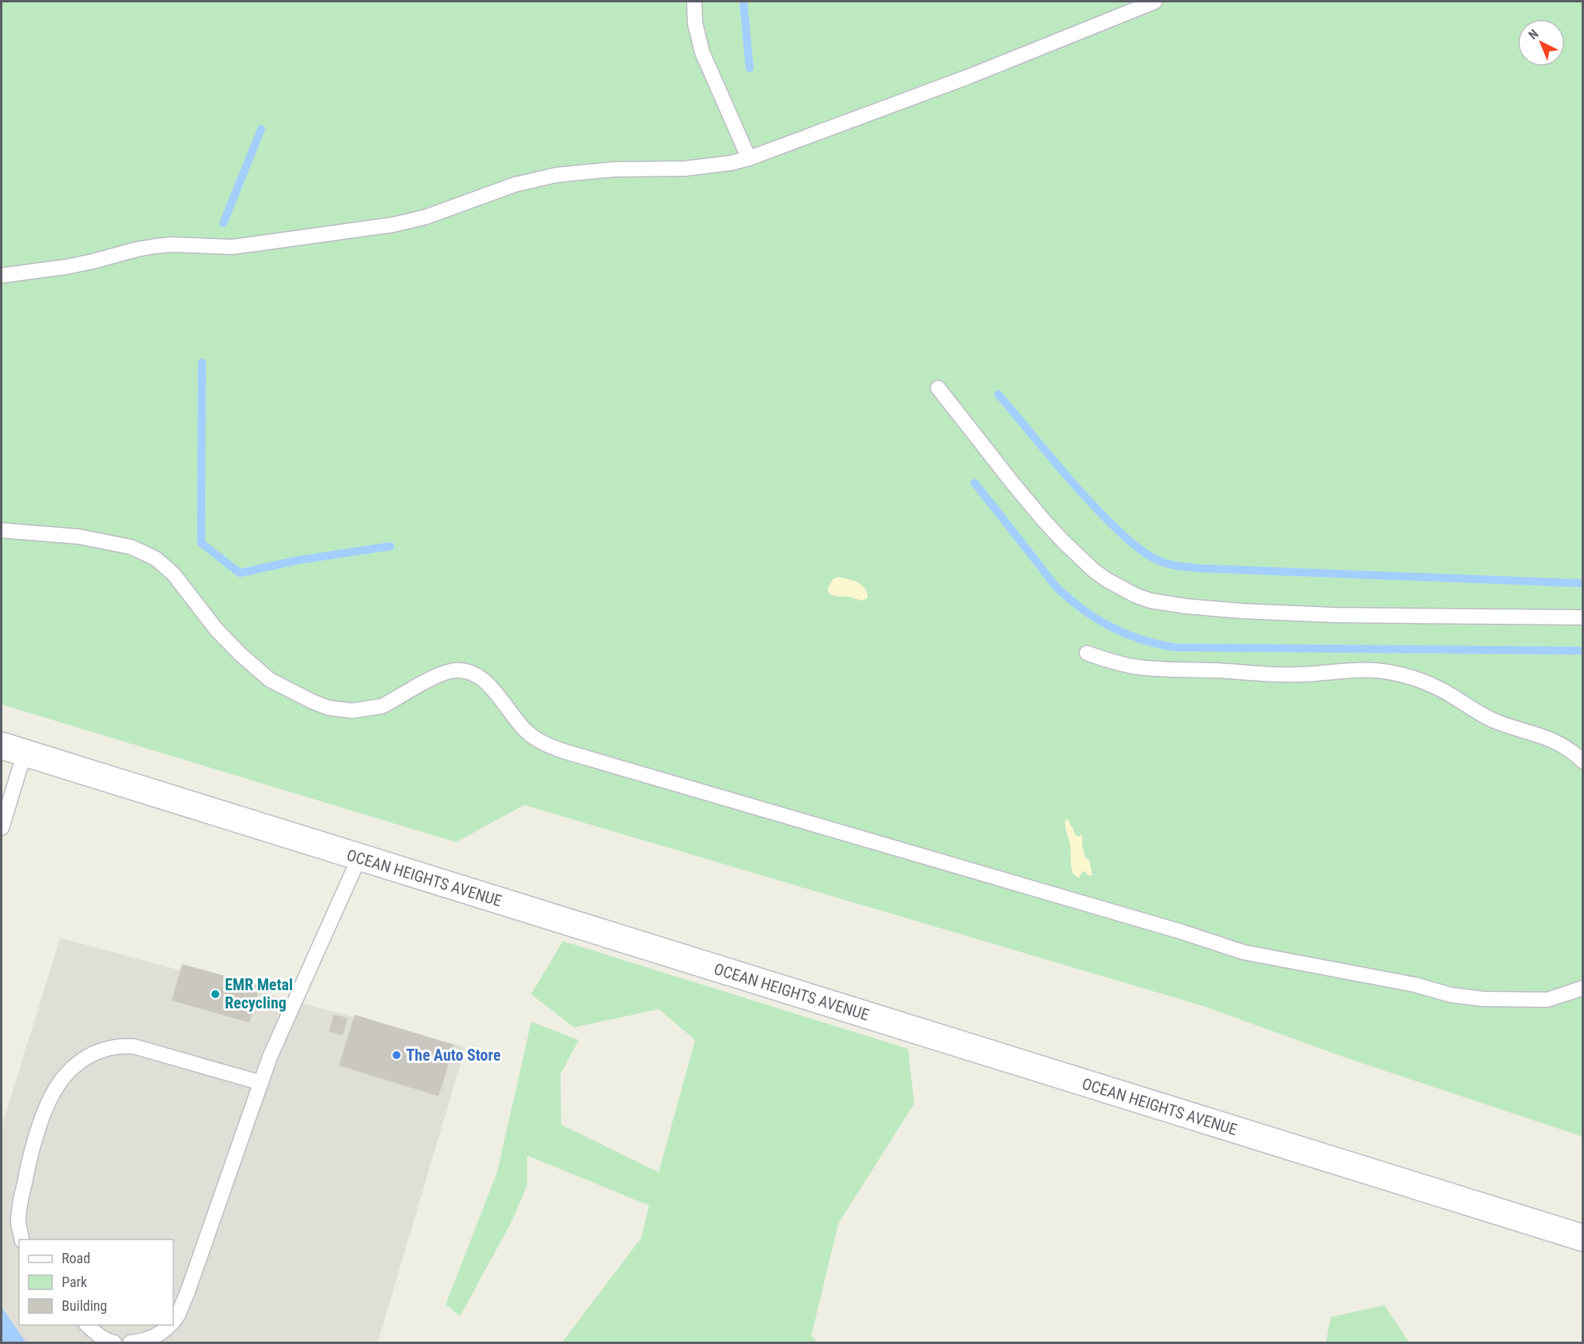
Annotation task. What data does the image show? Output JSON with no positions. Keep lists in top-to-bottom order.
{
  "streets": {
    "main road": ["OCEAN HEIGHTS AVENUE"]
  },
  "places": ["EMR Metal Recycling", "The Auto Store"],
  "legend": ["Road", "Park", "Building"],
  "north": "top left"
}
